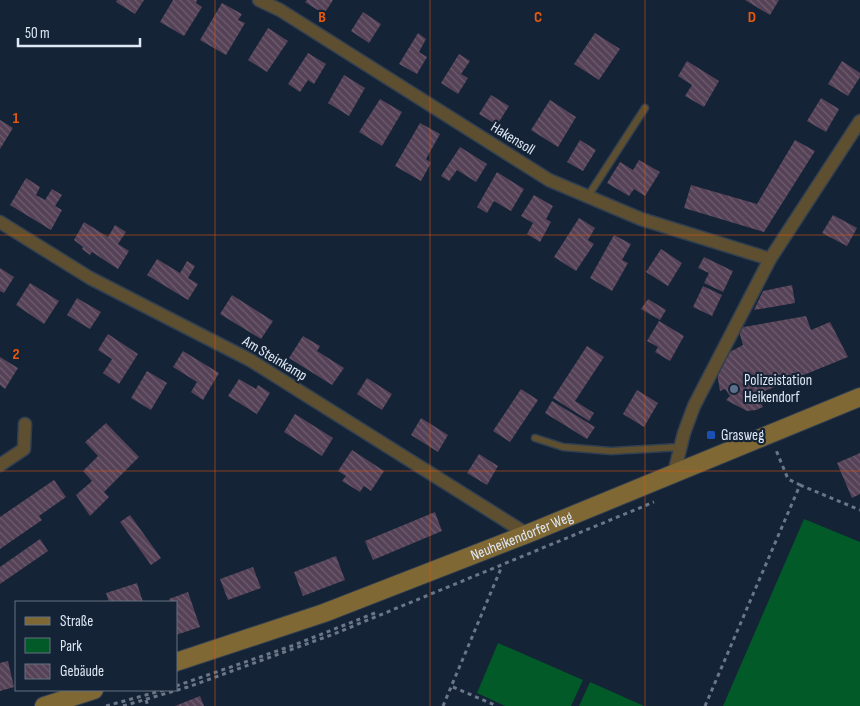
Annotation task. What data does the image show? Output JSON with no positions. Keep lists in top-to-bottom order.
{
  "streets": {
    "street": ["Hakensoll", "Am Steinkamp", "Neuheikendorfer Weg"]
  },
  "crossings": [
    ["Am Steinkamp", "Neuheikendorfer Weg"]
  ],
  "places": {
    "other": ["Polizeistation Heikendorf"],
    "transit": ["Grasweg"]
  },
  "legend": ["Straße", "Park", "Gebäude"],
  "scale_bar": "50 m",
  "grid": {
    "columns": ["B", "C", "D"],
    "rows": ["1", "2"]
  }
}
